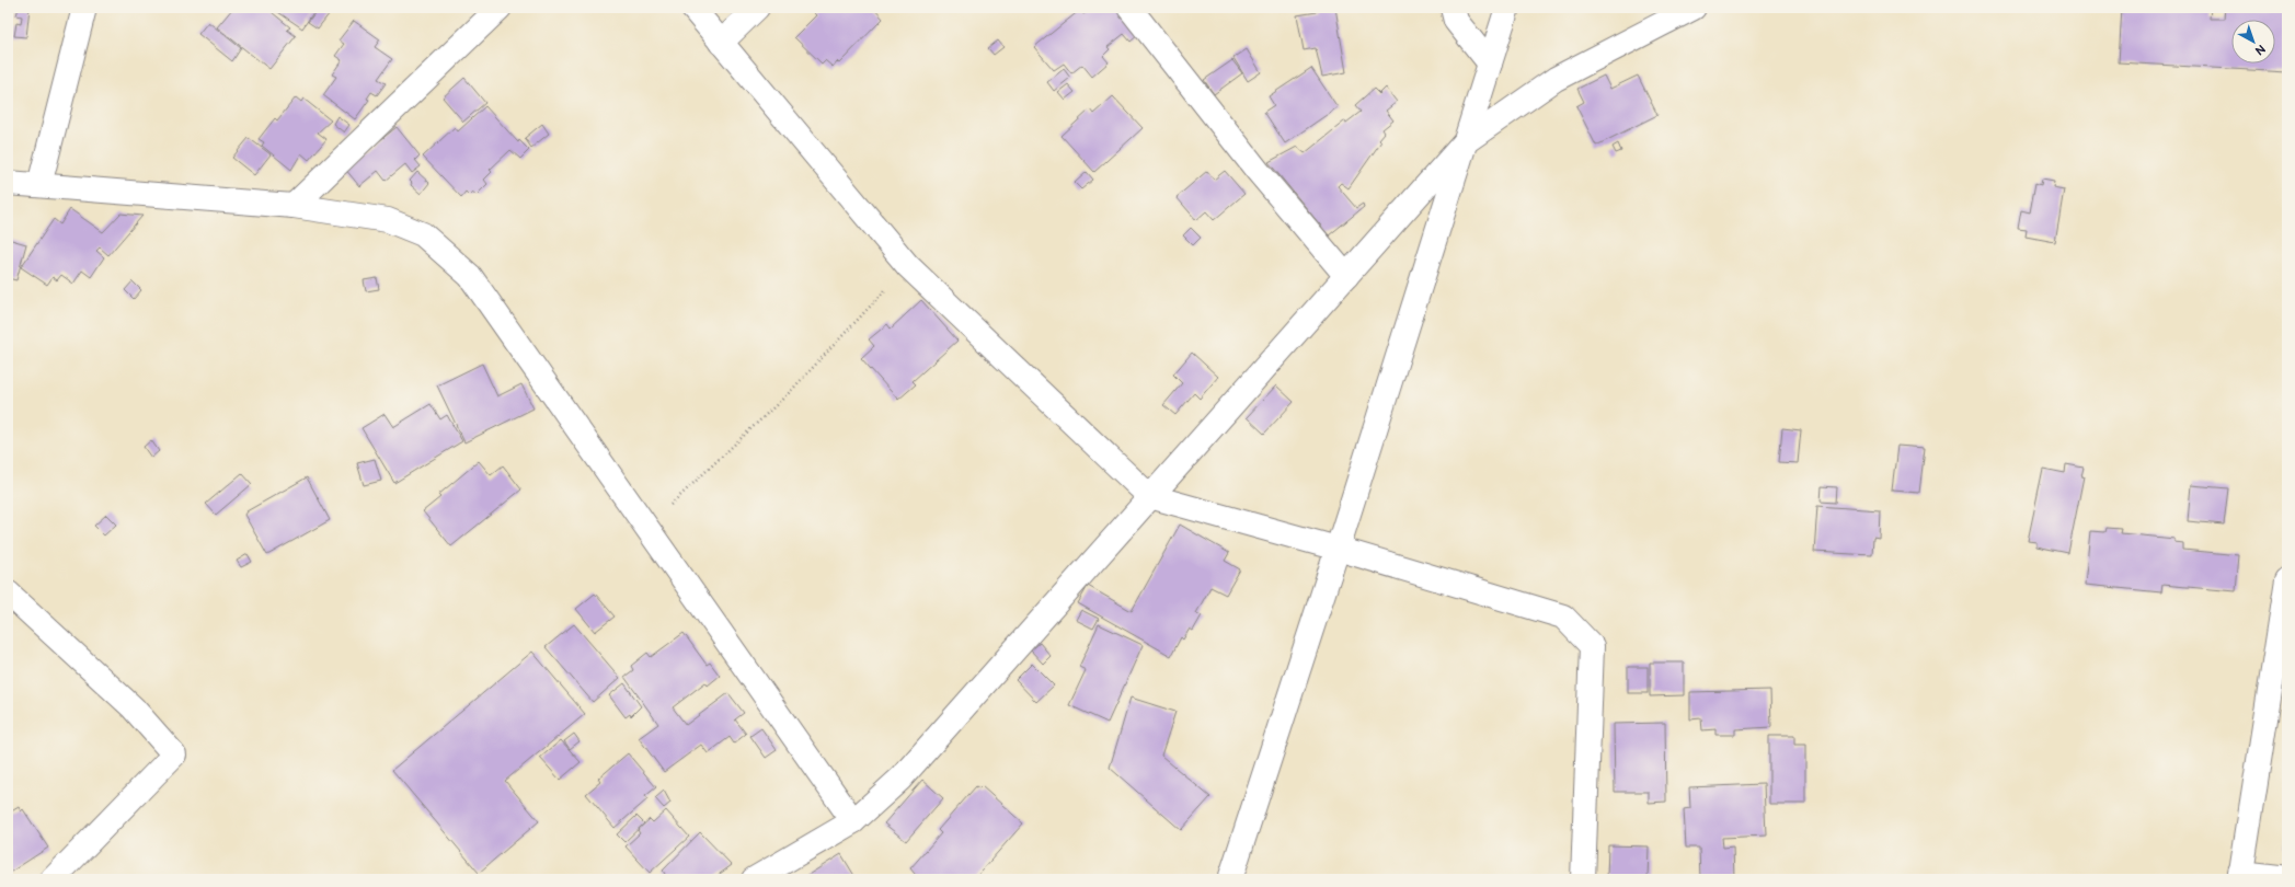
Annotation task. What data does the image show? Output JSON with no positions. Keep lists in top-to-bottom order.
{
  "north": "bottom right"
}
